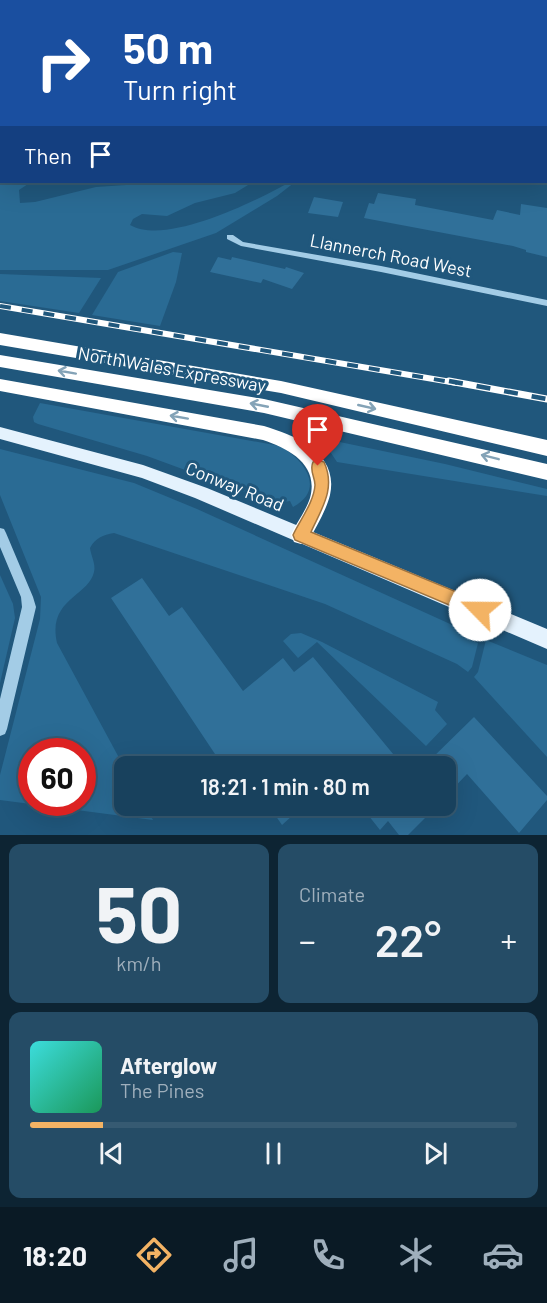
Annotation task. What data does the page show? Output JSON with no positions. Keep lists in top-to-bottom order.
{
  "streets": {
    "highway": ["North Wales Expressway"],
    "main road": ["Conway Road"],
    "street": ["Llannerch Road West"]
  },
  "page": {
    "turn": ["50 m", "Turn right"],
    "then": "Then",
    "limit": "60",
    "trip": "18:21 · 1 min · 80 m",
    "tile": [
      ["50", "km/h"],
      "Climate"
    ],
    "heat": ["−", "22°", "+"],
    "song": ["Afterglow", "The Pines"],
    "tabs": "18:20"
  }
}
